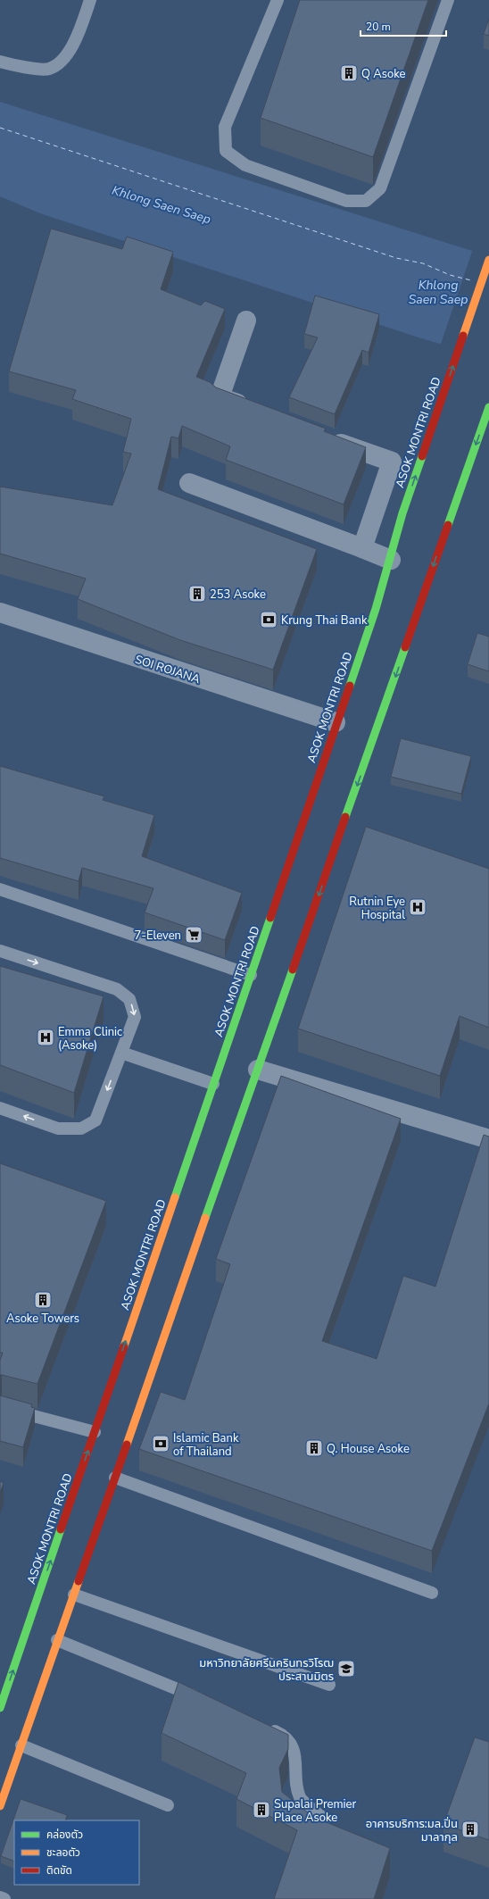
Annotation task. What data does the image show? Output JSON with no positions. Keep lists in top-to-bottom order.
{
  "streets": {
    "main road": ["ASOK MONTRI ROAD"],
    "street": ["SOI ROJANA"]
  },
  "crossings": [
    ["ASOK MONTRI ROAD", "SOI ROJANA"]
  ],
  "water": ["Khlong Saen Saep"],
  "places": {
    "building": [
      "Q Asoke",
      "253 Asoke",
      "Asoke Towers",
      "Q. House Asoke",
      "Supalai Premier Place Asoke",
      "อาคารบริการ:มล.ปิ่น มาลากุล"
    ],
    "bank": ["Krung Thai Bank", "Islamic Bank of Thailand"],
    "hospital": ["Rutnin Eye Hospital", "Emma Clinic (Asoke)"],
    "supermarket": ["7-Eleven"],
    "school or university": ["มหาวิทยาลัยศรีนครินทรวิโรฒ ประสานมิตร"]
  },
  "legend": ["คล่องตัว", "ชะลอตัว", "ติดขัด"],
  "scale_bar": "20 m"
}
